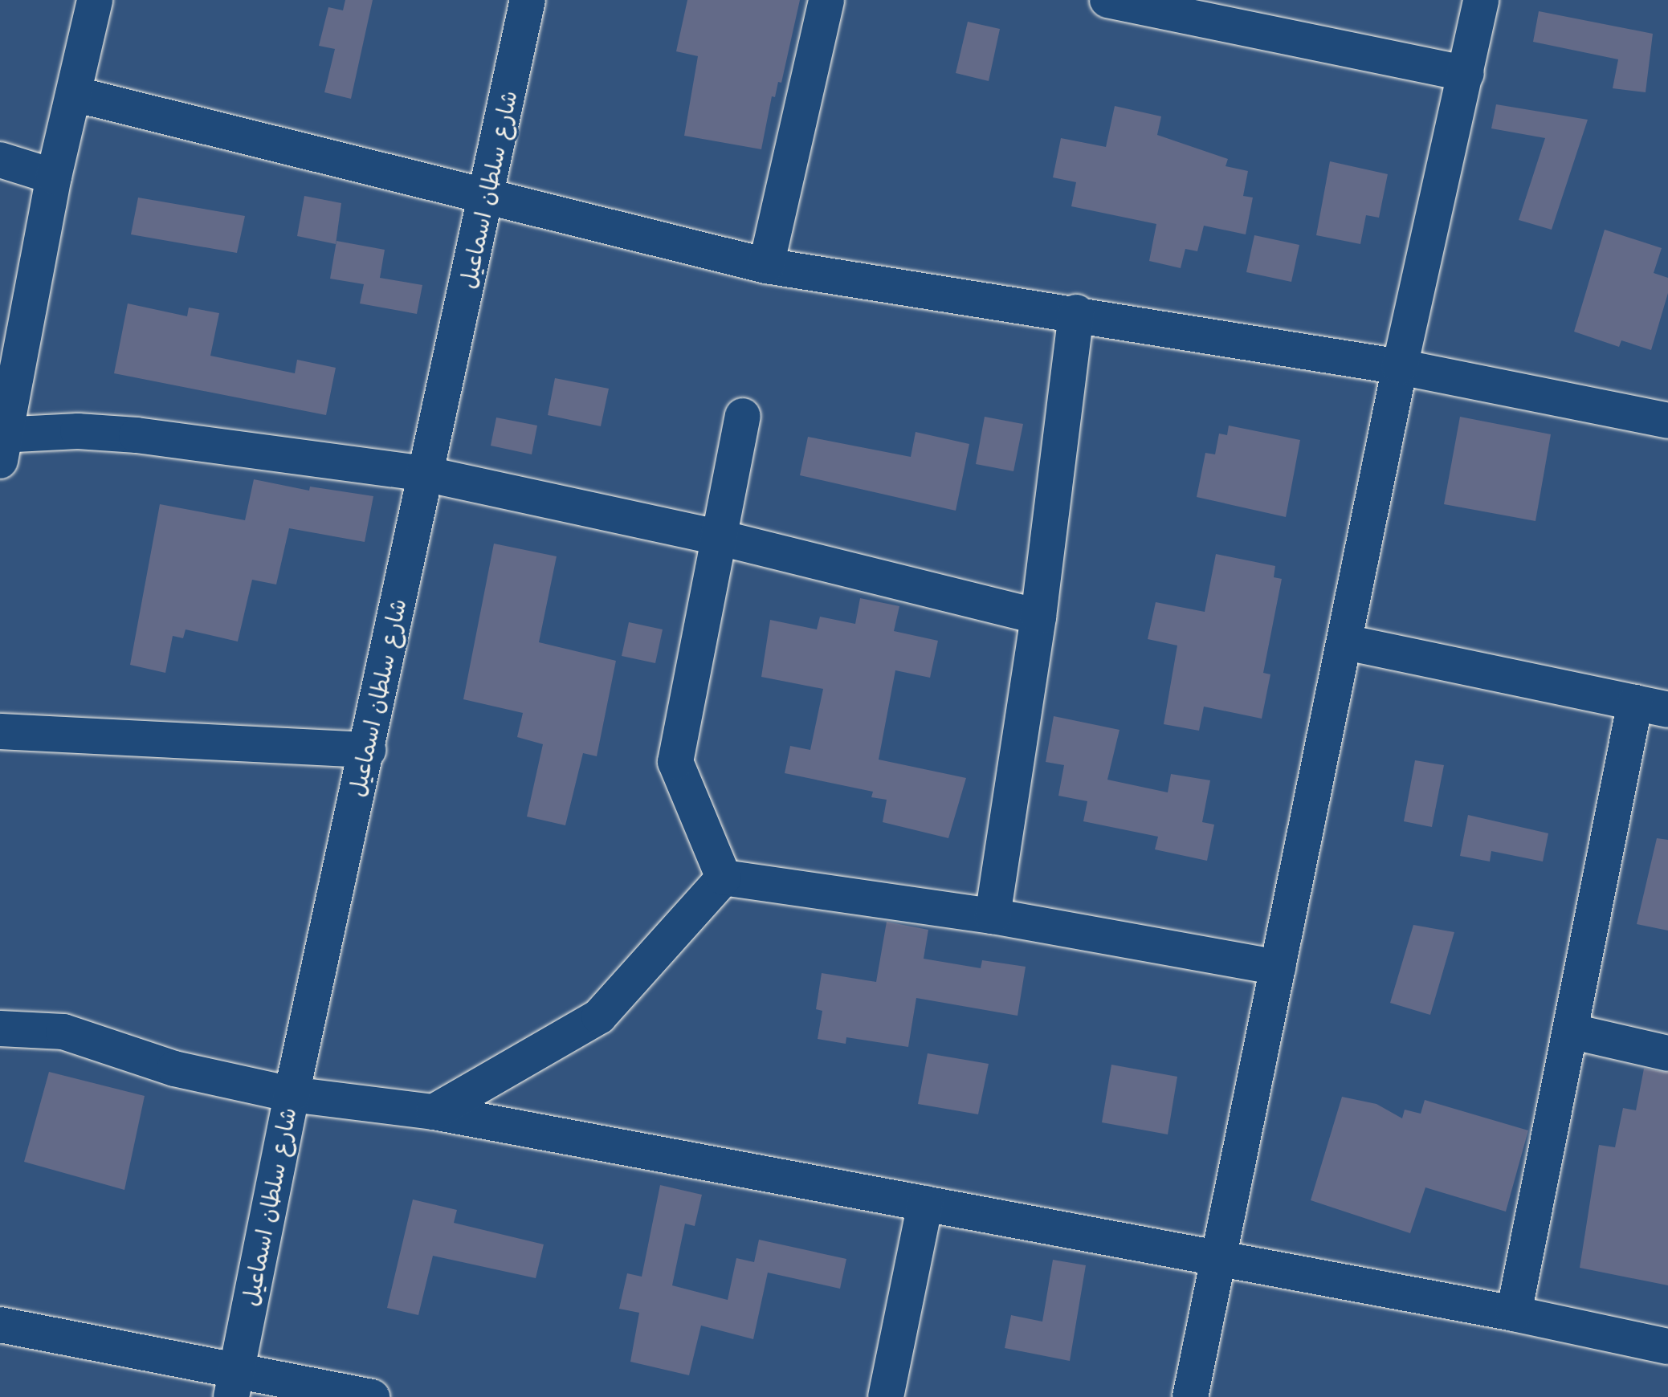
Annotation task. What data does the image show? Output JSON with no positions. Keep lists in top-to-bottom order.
{
  "streets": {
    "street": ["شارع سلطان اسماعيل"]
  }
}
